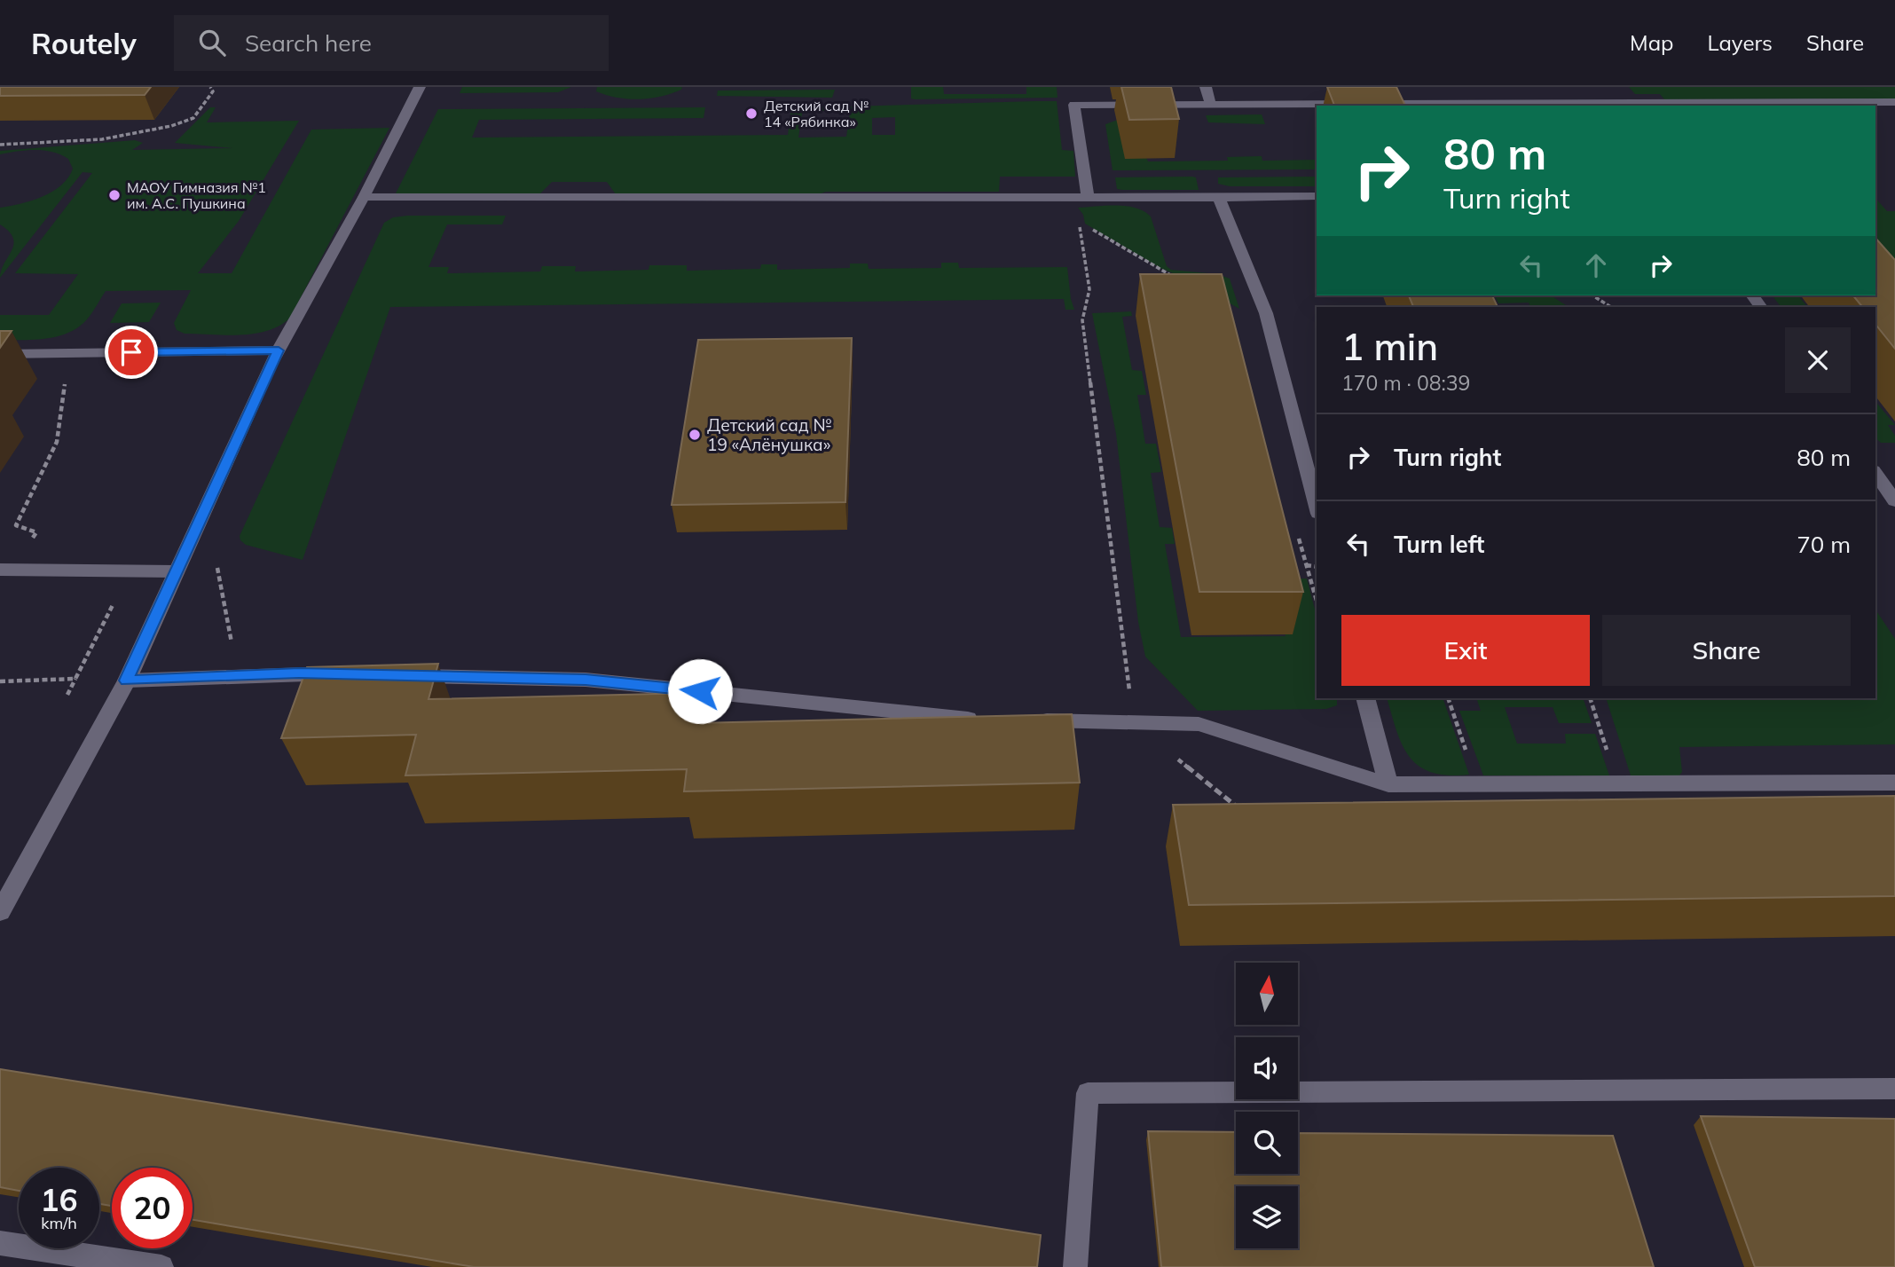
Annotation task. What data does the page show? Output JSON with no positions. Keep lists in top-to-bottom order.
{
  "places": ["Детский сад № 14 «Рябинка»", "МАОУ Гимназия №1 им. А.С. Пушкина", "Детский сад № 19 «Алёнушка»"],
  "north": "top",
  "page": {
    "header": "Routely",
    "search": "Search here",
    "nav": ["Map", "Layers", "Share"],
    "turn": ["80 m", "Turn right"],
    "heading": ["1 min", "170 m · 08:39"],
    "list": [
      {
        "name": "Turn right",
        "value": "80 m"
      },
      {
        "name": "Turn left",
        "value": "70 m"
      }
    ],
    "buttons": ["Exit", "Share"],
    "speed": "16 km/h",
    "limit": "20"
  }
}
